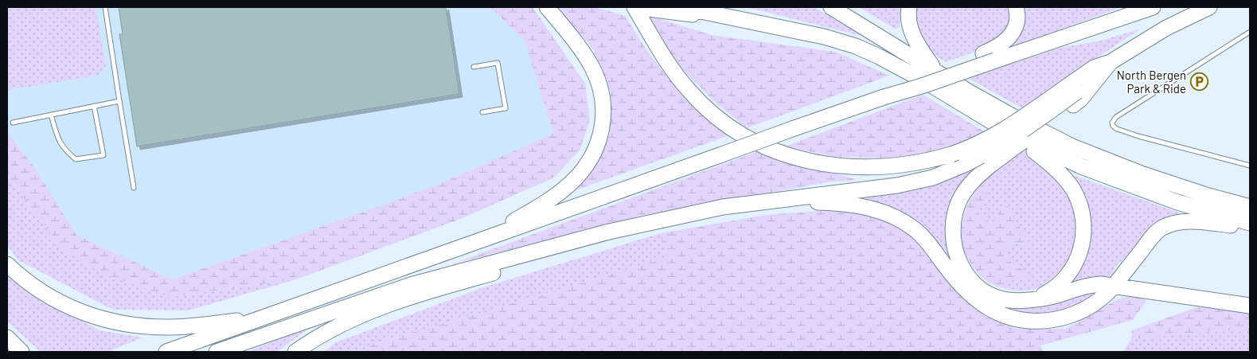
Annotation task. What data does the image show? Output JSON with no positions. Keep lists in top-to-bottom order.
{
  "places": {
    "parking": ["North Bergen Park & Ride"]
  }
}
